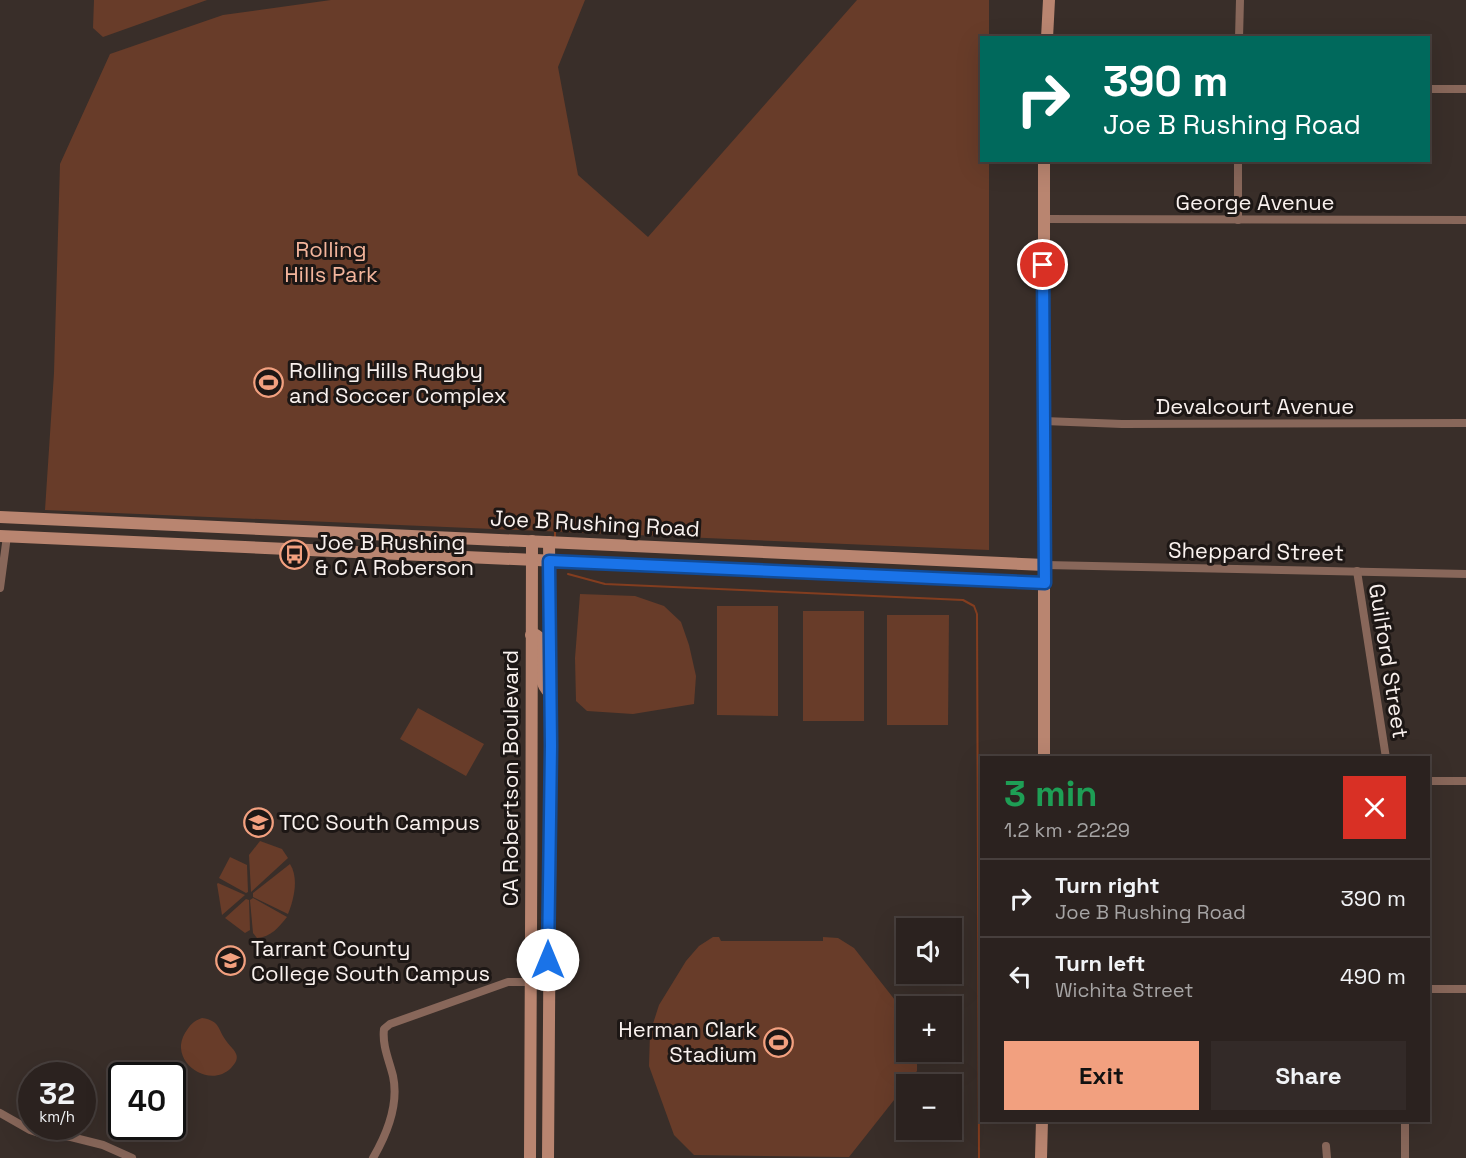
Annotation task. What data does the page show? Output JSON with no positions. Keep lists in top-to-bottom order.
{
  "streets": {
    "street": [
      "George Avenue",
      "Devalcourt Avenue",
      "Joe B Rushing Road",
      "Sheppard Street",
      "Guilford Street",
      "CA Robertson Boulevard"
    ]
  },
  "crossings": [
    ["Joe B Rushing Road", "Sheppard Street"],
    ["Joe B Rushing Road", "CA Robertson Boulevard"],
    ["Sheppard Street", "Guilford Street"]
  ],
  "parks": ["Rolling Hills Park"],
  "places": {
    "sports": ["Rolling Hills Rugby and Soccer Complex", "Herman Clark Stadium"],
    "bus stop": ["Joe B Rushing & C A Roberson"],
    "school or university": ["TCC South Campus", "Tarrant County College South Campus"]
  },
  "page": {
    "turn": ["390 m", "Joe B Rushing Road"],
    "heading": ["3 min", "1.2 km · 22:29"],
    "list": [
      {
        "name": "Turn right",
        "note": "Joe B Rushing Road",
        "value": "390 m"
      },
      {
        "name": "Turn left",
        "note": "Wichita Street",
        "value": "490 m"
      }
    ],
    "map_buttons": ["+", "−"],
    "buttons": ["Exit", "Share"],
    "speed": "32 km/h",
    "limit": "40"
  }
}
